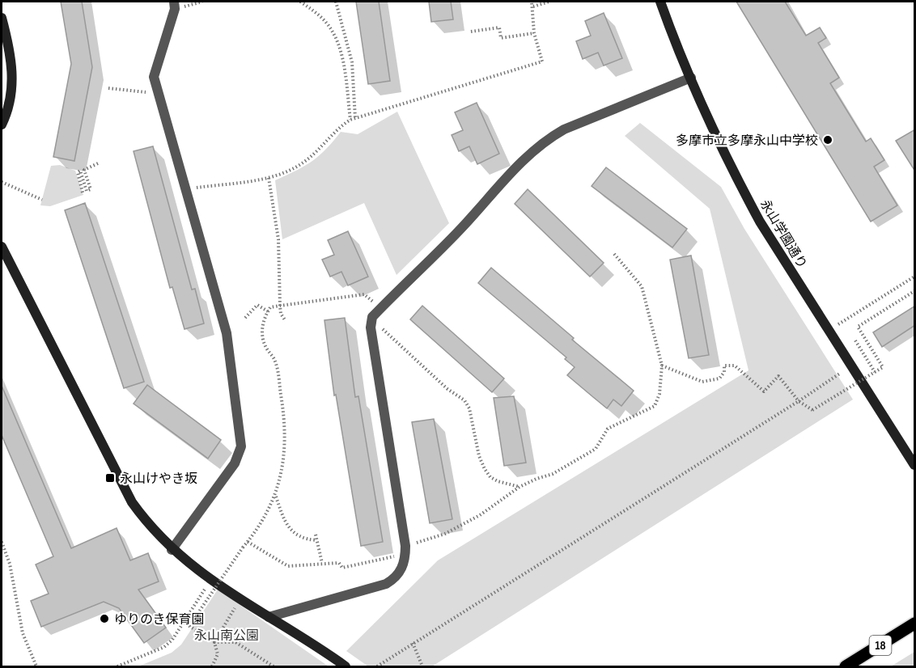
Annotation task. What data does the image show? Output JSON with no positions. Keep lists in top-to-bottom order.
{
  "streets": {
    "main road": ["18"],
    "street": ["永山学園通り"]
  },
  "parks": ["永山南公園"],
  "places": {
    "other": ["多摩市立多摩永山中学校", "ゆりのき保育園"],
    "transit": ["永山けやき坂"]
  }
}
